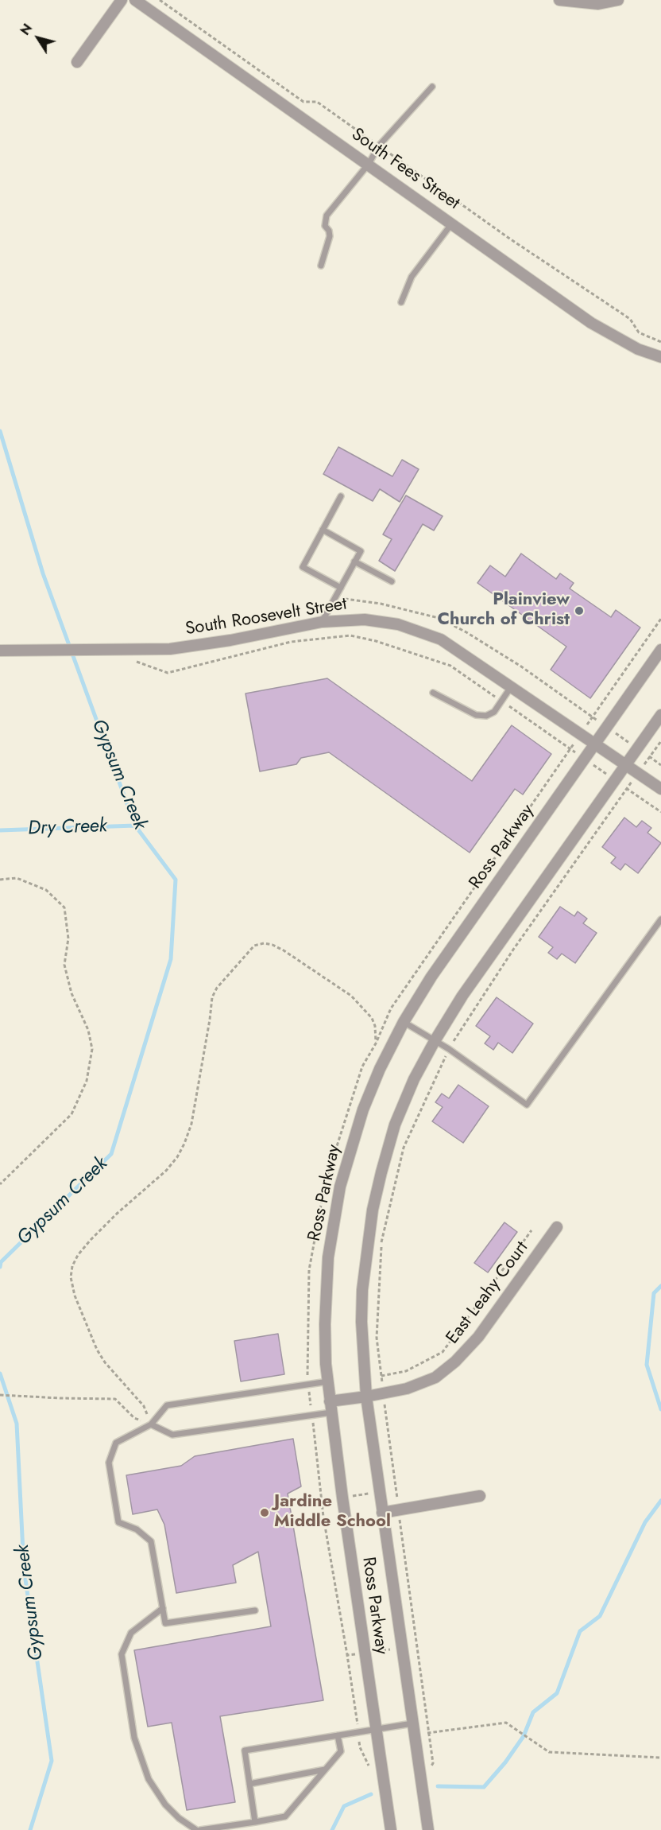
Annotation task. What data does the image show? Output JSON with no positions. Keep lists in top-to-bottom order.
{
  "streets": {
    "street": [
      "South Fees Street",
      "South Roosevelt Street",
      "Ross Parkway",
      "East Leahy Court"
    ]
  },
  "crossings": [
    ["South Roosevelt Street", "Ross Parkway"],
    ["Ross Parkway", "East Leahy Court"]
  ],
  "water": ["Gypsum Creek", "Dry Creek"],
  "places": ["Plainview Church of Christ", "Jardine Middle School"],
  "north": "top left"
}
